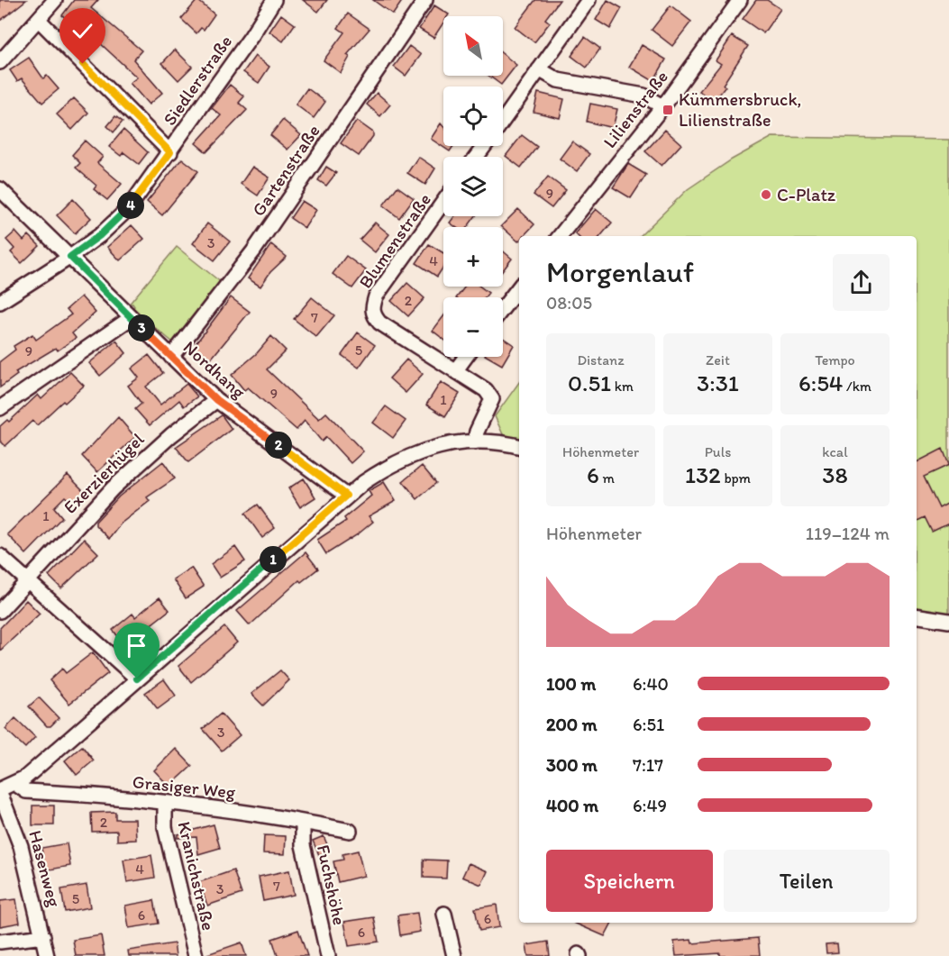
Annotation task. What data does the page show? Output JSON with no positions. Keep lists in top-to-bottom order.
{
  "streets": {
    "street": [
      "Siedlerstraße",
      "Lilienstraße",
      "Gartenstraße",
      "Blumenstraße",
      "Nordhang",
      "Exerzierhügel",
      "Grasiger Weg",
      "Hasenweg",
      "Kranichstraße",
      "Fuchshöhe"
    ]
  },
  "crossings": [
    ["Siedlerstraße", "Nordhang"],
    ["Gartenstraße", "Nordhang"],
    ["Nordhang", "Exerzierhügel"],
    ["Grasiger Weg", "Kranichstraße"],
    ["Grasiger Weg", "Fuchshöhe"]
  ],
  "places": {
    "transit": ["Kümmersbruck, Lilienstraße"],
    "other": ["C-Platz"]
  },
  "house_numbers": [
    "9",
    "3",
    "4",
    "2",
    "7",
    "5",
    "9",
    "9",
    "1",
    "1",
    "3",
    "2",
    "4",
    "7",
    "3",
    "5",
    "6",
    "6",
    "6"
  ],
  "north": "top left",
  "page": {
    "map_buttons": ["+", "−"],
    "pins": [
      "4",
      "3",
      "2",
      "1"
    ],
    "heading": ["Morgenlauf", "08:05"],
    "stats": [
      ["Distanz", "0.51 km"],
      ["Zeit", "3:31"],
      ["Tempo", "6:54 /km"],
      ["Höhenmeter", "6 m"],
      ["Puls", "132 bpm"],
      ["kcal", "38"]
    ],
    "chart": ["Höhenmeter", "119–124 m"],
    "list": [
      {
        "name": "100 m",
        "note": "6:40"
      },
      {
        "name": "200 m",
        "note": "6:51"
      },
      {
        "name": "300 m",
        "note": "7:17"
      },
      {
        "name": "400 m",
        "note": "6:49"
      }
    ],
    "buttons": ["Speichern", "Teilen"]
  }
}
